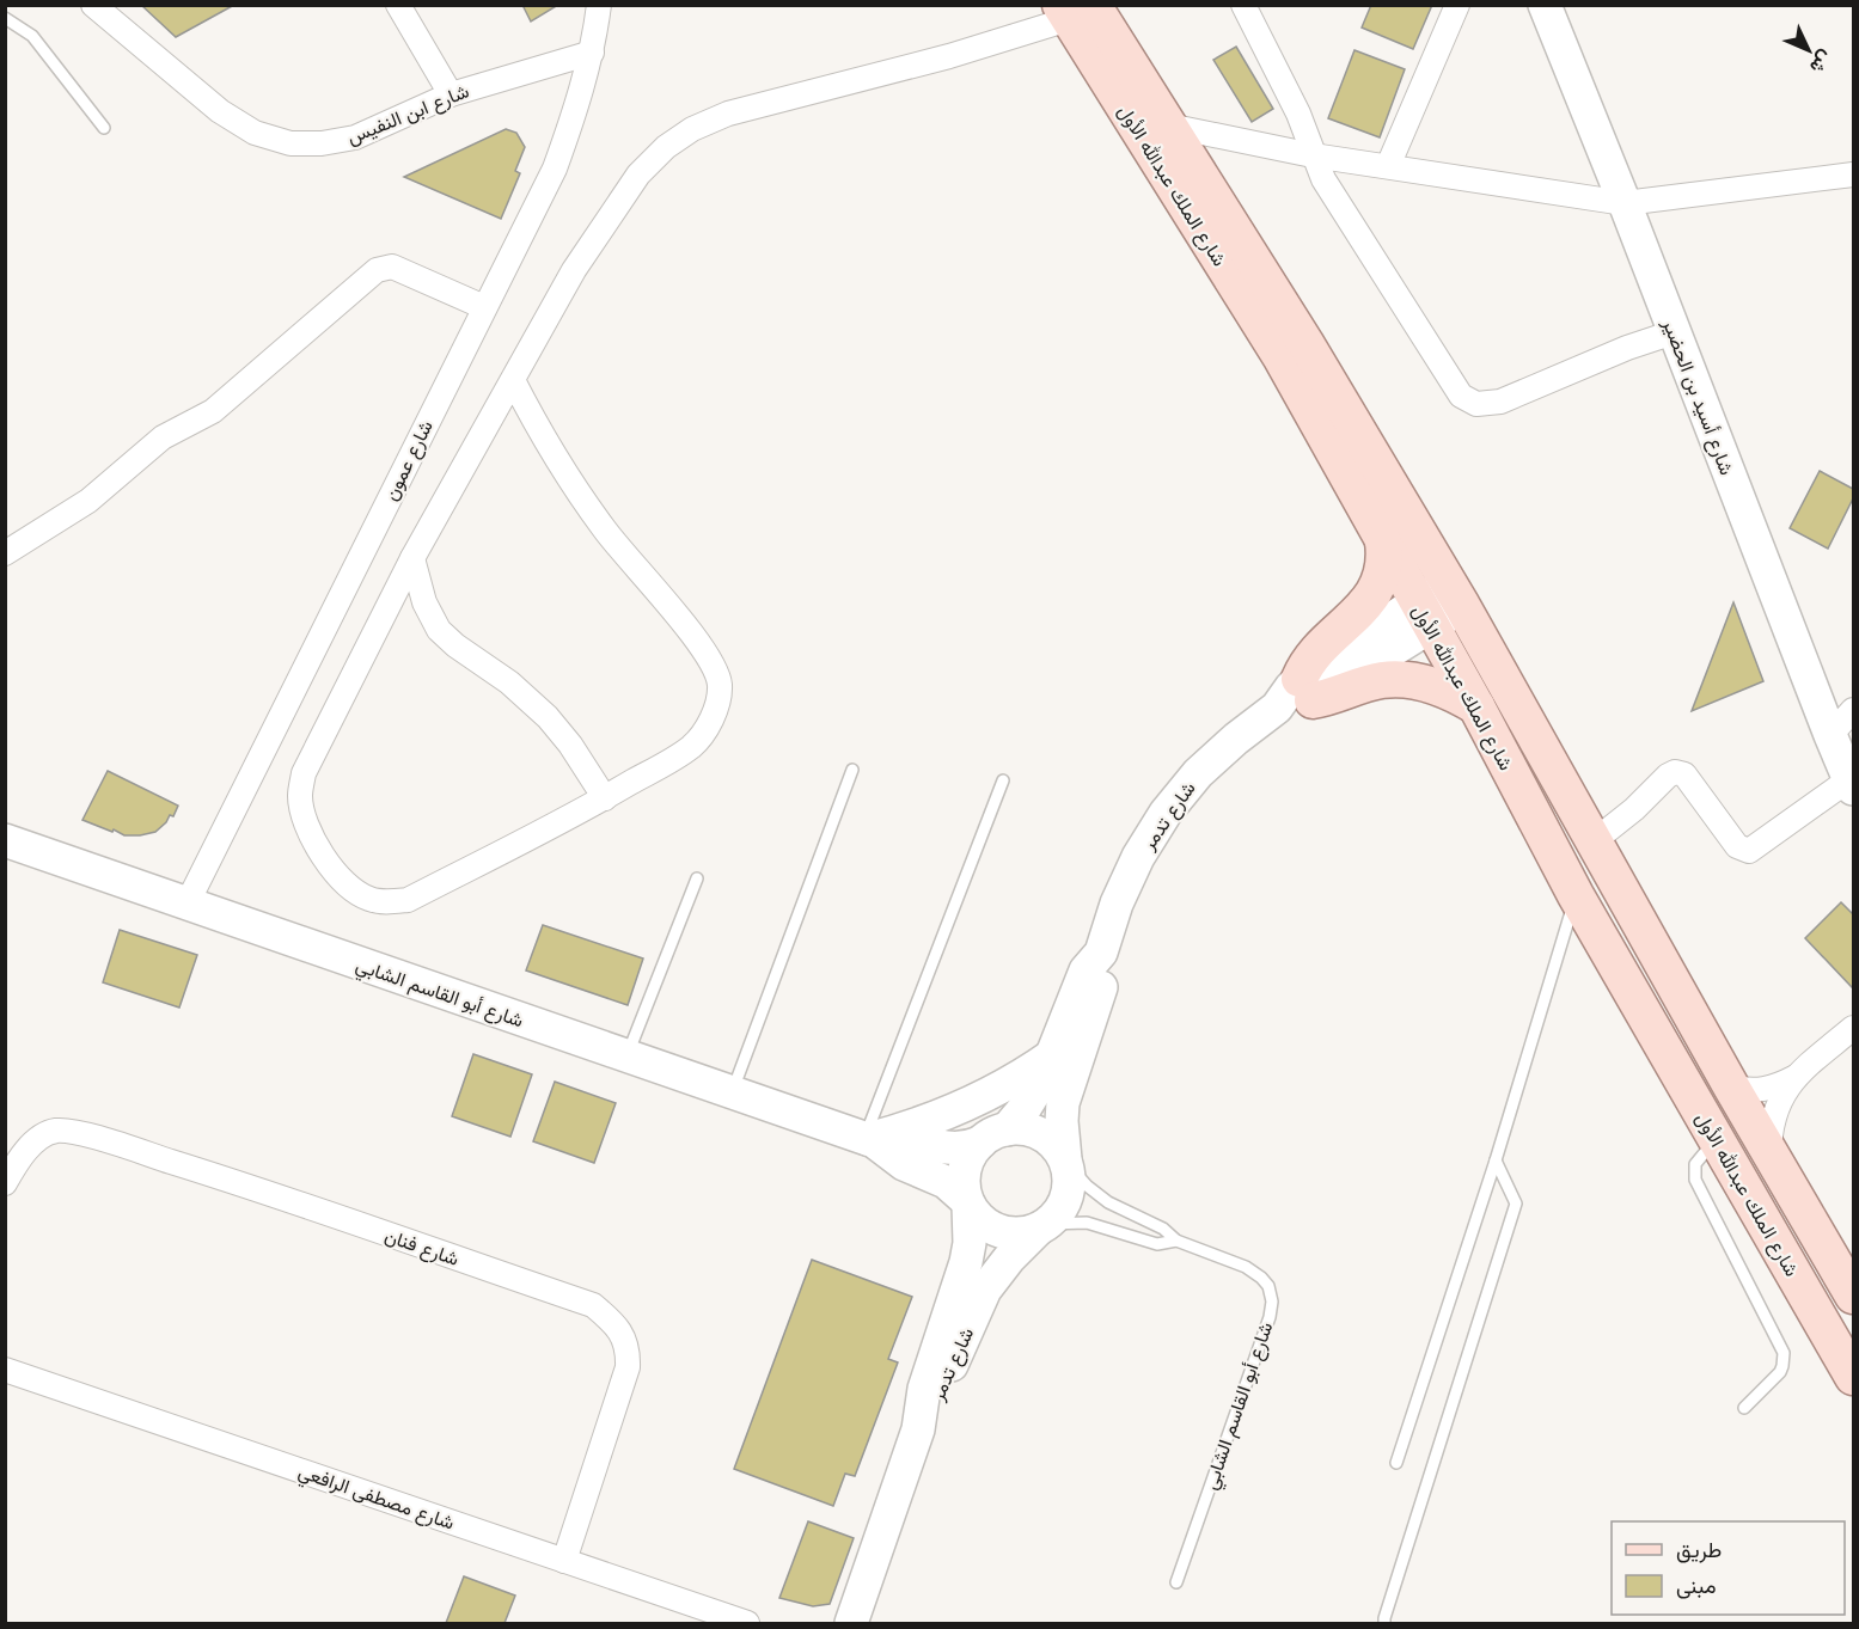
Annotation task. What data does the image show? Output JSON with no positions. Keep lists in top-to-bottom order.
{
  "streets": {
    "main road": ["شارع الملك عبدالله الأول"],
    "street": [
      "شارع ابن النفيس",
      "شارع أسيد بن الحضير",
      "شارع عمون",
      "شارع تدمر",
      "شارع أبو القاسم الشابي",
      "شارع فنان",
      "شارع مصطفى الرافعي"
    ]
  },
  "crossings": [
    ["شارع ابن النفيس", "شارع عمون"],
    ["شارع الملك عبدالله الأول", "شارع تدمر"],
    ["شارع عمون", "شارع أبو القاسم الشابي"],
    ["شارع تدمر", "شارع أبو القاسم الشابي"],
    ["شارع فنان", "شارع مصطفى الرافعي"]
  ],
  "legend": ["طريق", "مبنى"],
  "north": "bottom right"
}
